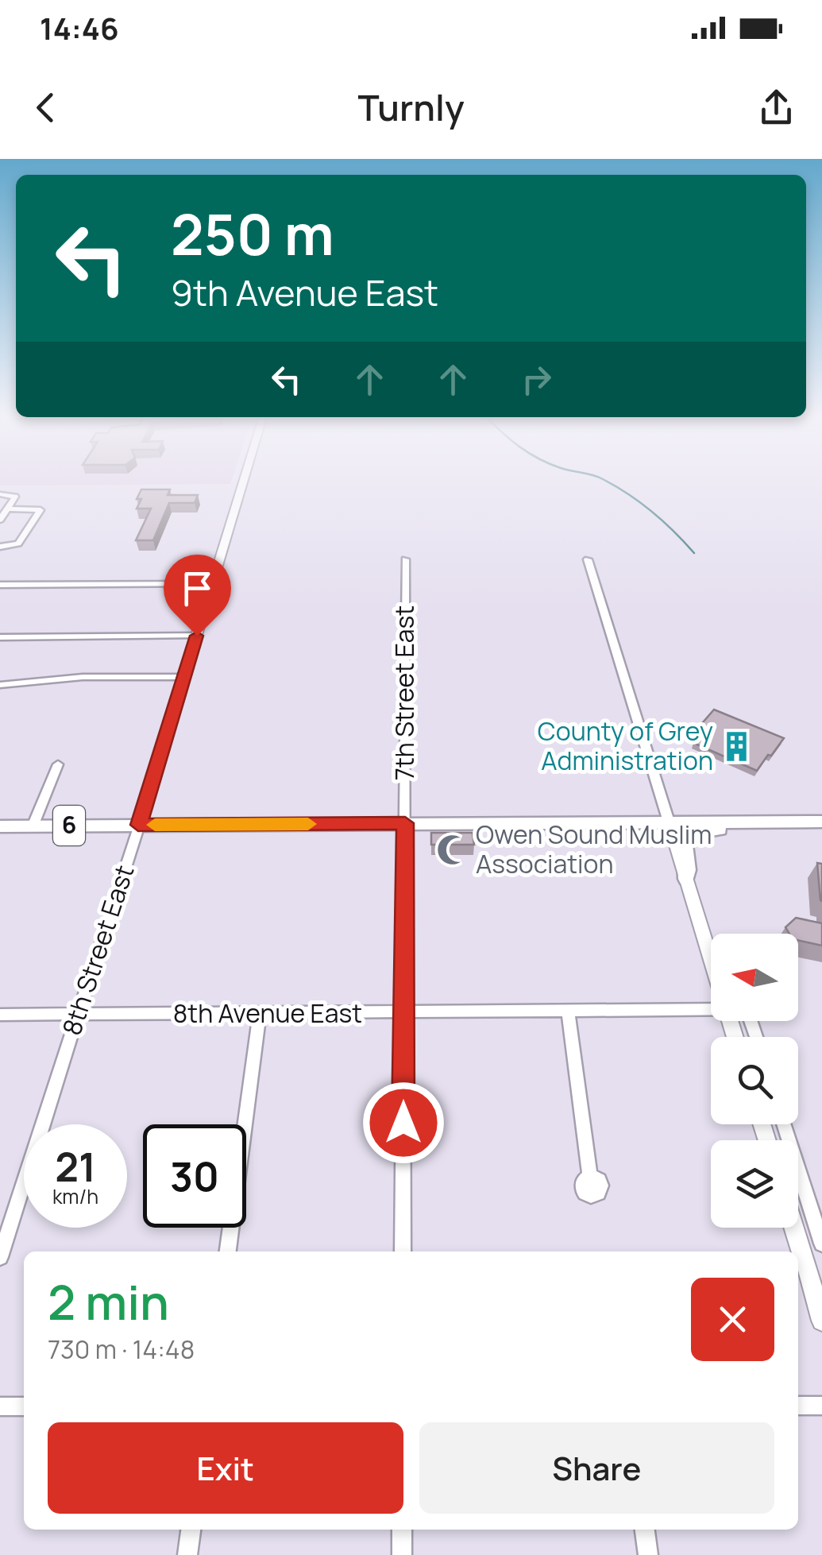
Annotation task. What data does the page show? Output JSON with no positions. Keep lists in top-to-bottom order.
{
  "streets": {
    "highway": ["6"],
    "main road": ["8th Street East"],
    "street": ["7th Street East", "8th Avenue East"]
  },
  "crossings": [
    ["7th Street East", "6"],
    ["7th Street East", "8th Avenue East"],
    ["6", "8th Street East"],
    ["8th Street East", "8th Avenue East"]
  ],
  "places": {
    "building": ["County of Grey Administration"],
    "mosque": ["Owen Sound Muslim Association"]
  },
  "north": "left",
  "page": {
    "status": "14:46",
    "header": "Turnly",
    "turn": ["250 m", "9th Avenue East"],
    "speed": "21 km/h",
    "limit": "30",
    "heading": ["2 min", "730 m · 14:48"],
    "buttons": ["Exit", "Share"]
  }
}
